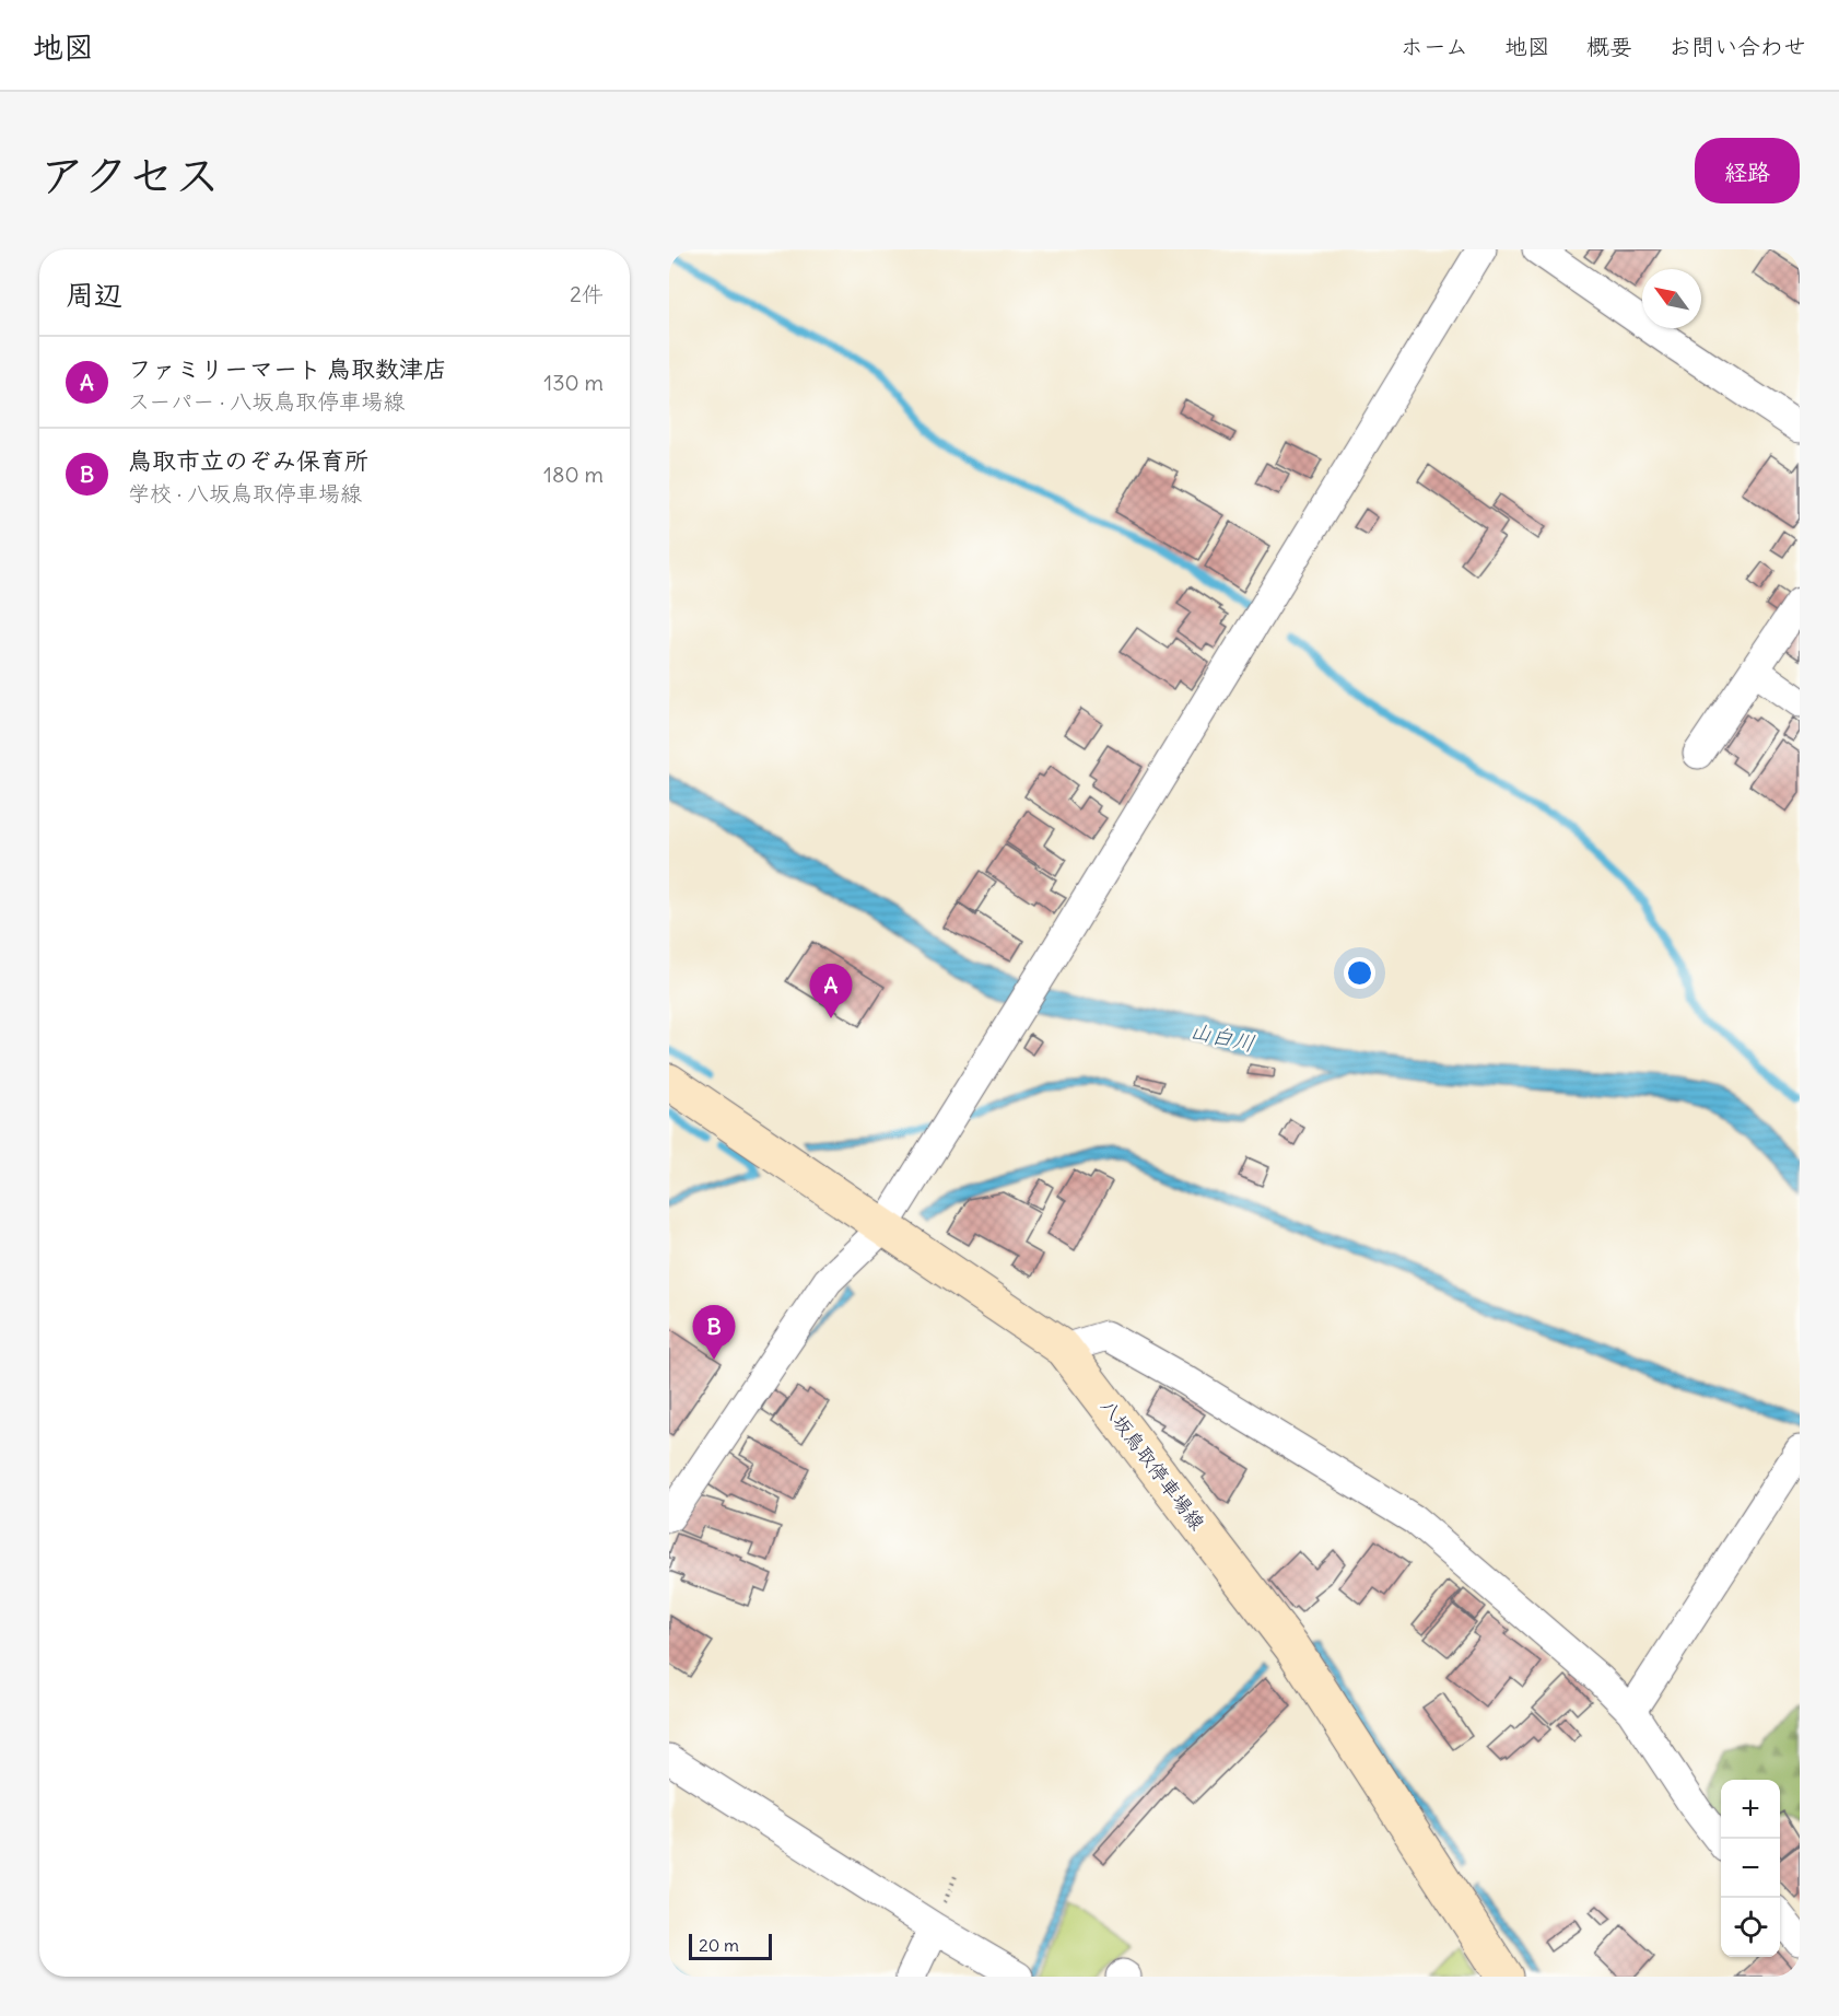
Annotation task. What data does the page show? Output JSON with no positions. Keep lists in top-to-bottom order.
{
  "streets": {
    "main road": ["八坂鳥取停車場線"]
  },
  "water": ["山白川"],
  "scale_bar": "20 m",
  "north": "top left",
  "page": {
    "header": "地図",
    "nav": [
      "ホーム",
      "地図",
      "概要",
      "お問い合わせ"
    ],
    "title": "アクセス",
    "buttons": "経路",
    "heading": ["周辺", "2件"],
    "list": [
      {
        "mark": "A",
        "name": "ファミリーマート 鳥取数津店",
        "note": "スーパー · 八坂鳥取停車場線",
        "value": "130 m"
      },
      {
        "mark": "B",
        "name": "鳥取市立のぞみ保育所",
        "note": "学校 · 八坂鳥取停車場線",
        "value": "180 m"
      }
    ],
    "pins": ["A", "B"],
    "map_buttons": ["+", "−"],
    "scale": "20 m"
  }
}
